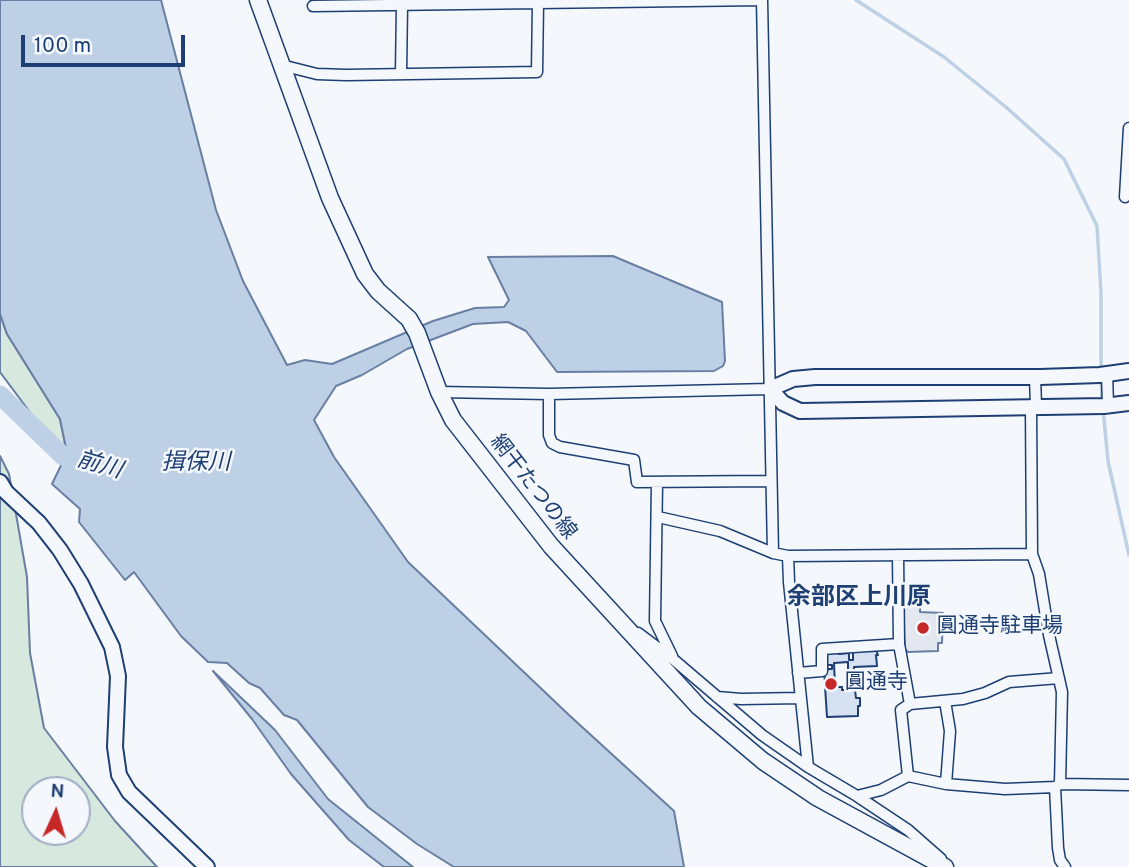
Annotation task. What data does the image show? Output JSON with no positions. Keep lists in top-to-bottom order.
{
  "streets": {
    "main road": ["網干たつの線"]
  },
  "districts": ["余部区上川原"],
  "water": ["揖保川", "前川"],
  "places": ["圓通寺駐車場", "圓通寺"],
  "scale_bar": "100 m",
  "north": "top"
}
